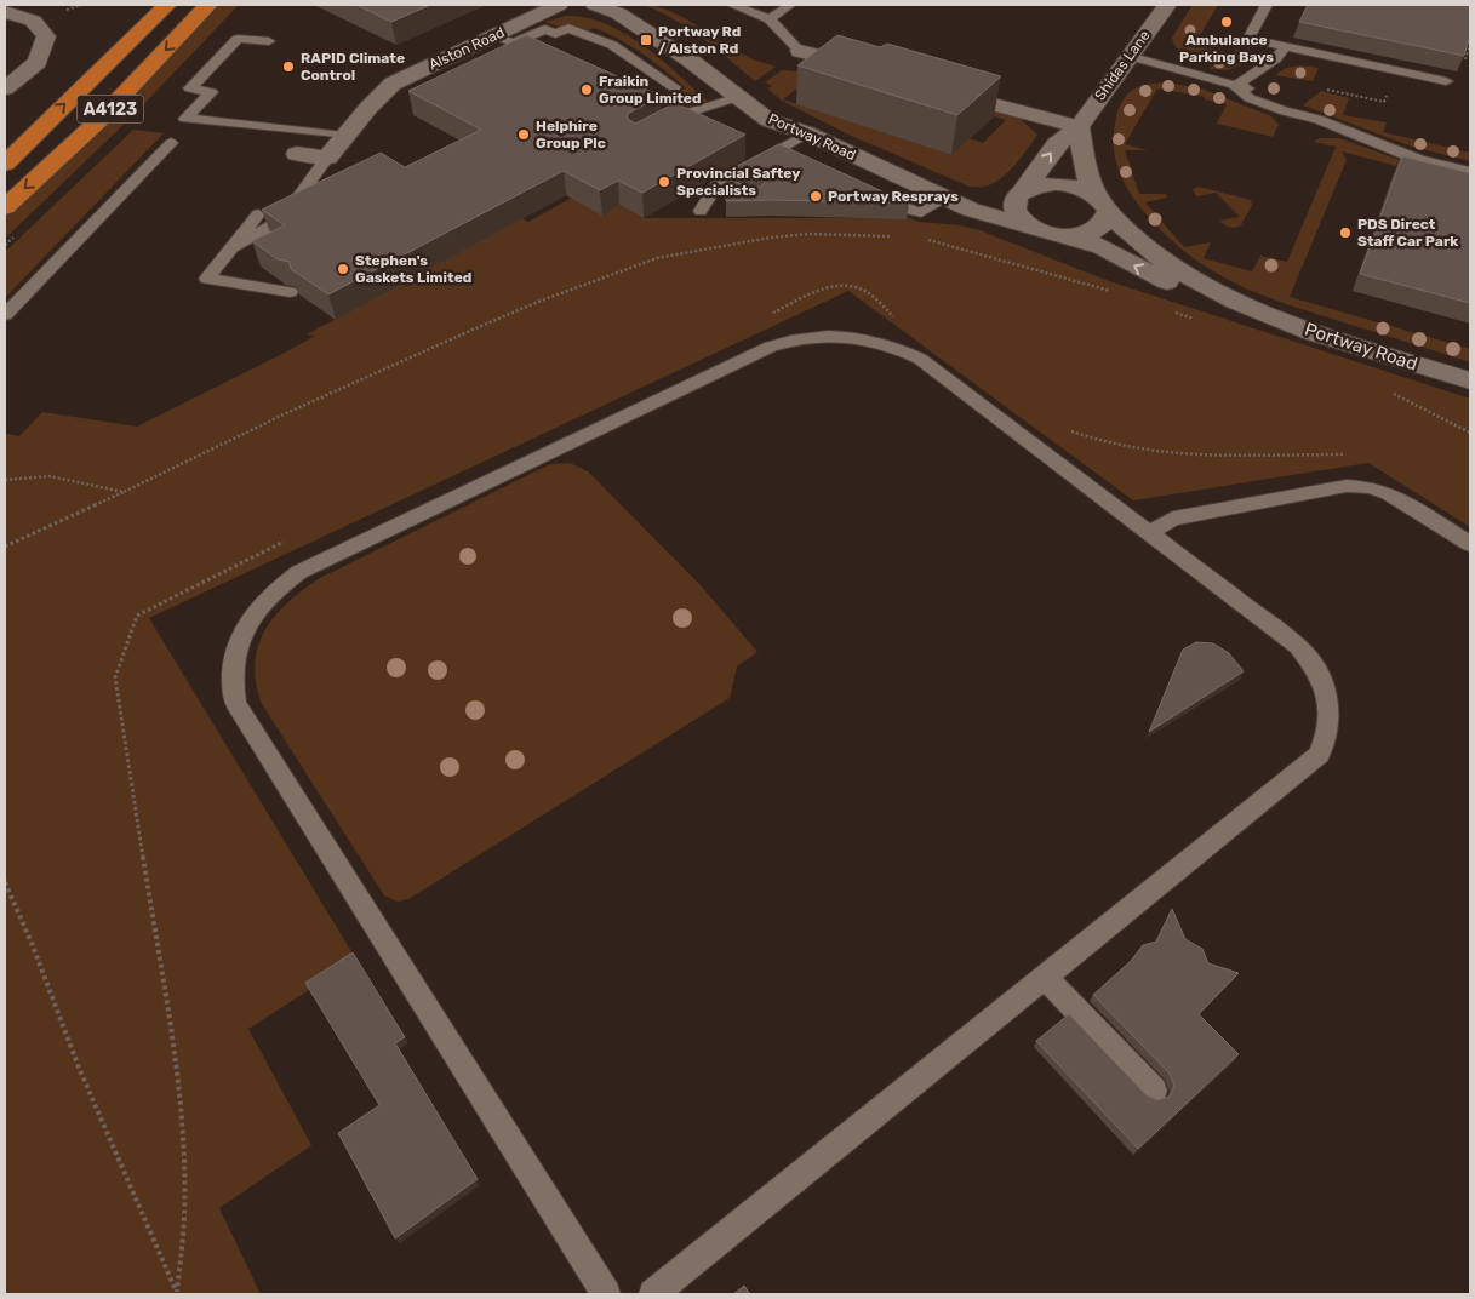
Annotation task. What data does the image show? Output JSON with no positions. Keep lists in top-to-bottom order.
{
  "streets": {
    "highway": ["A4123"],
    "street": ["Alston Road", "Shidas Lane", "Portway Road"]
  },
  "crossings": [
    ["Shidas Lane", "Portway Road"]
  ],
  "one_way": ["Shidas Lane"],
  "places": {
    "other": [
      "Ambulance Parking Bays",
      "RAPID Climate Control",
      "Fraikin Group Limited",
      "Helphire Group Plc",
      "Provincial Saftey Specialists",
      "Portway Resprays",
      "PDS Direct Staff Car Park",
      "Stephen's Gaskets Limited"
    ],
    "transit": ["Portway Rd / Alston Rd"]
  }
}
